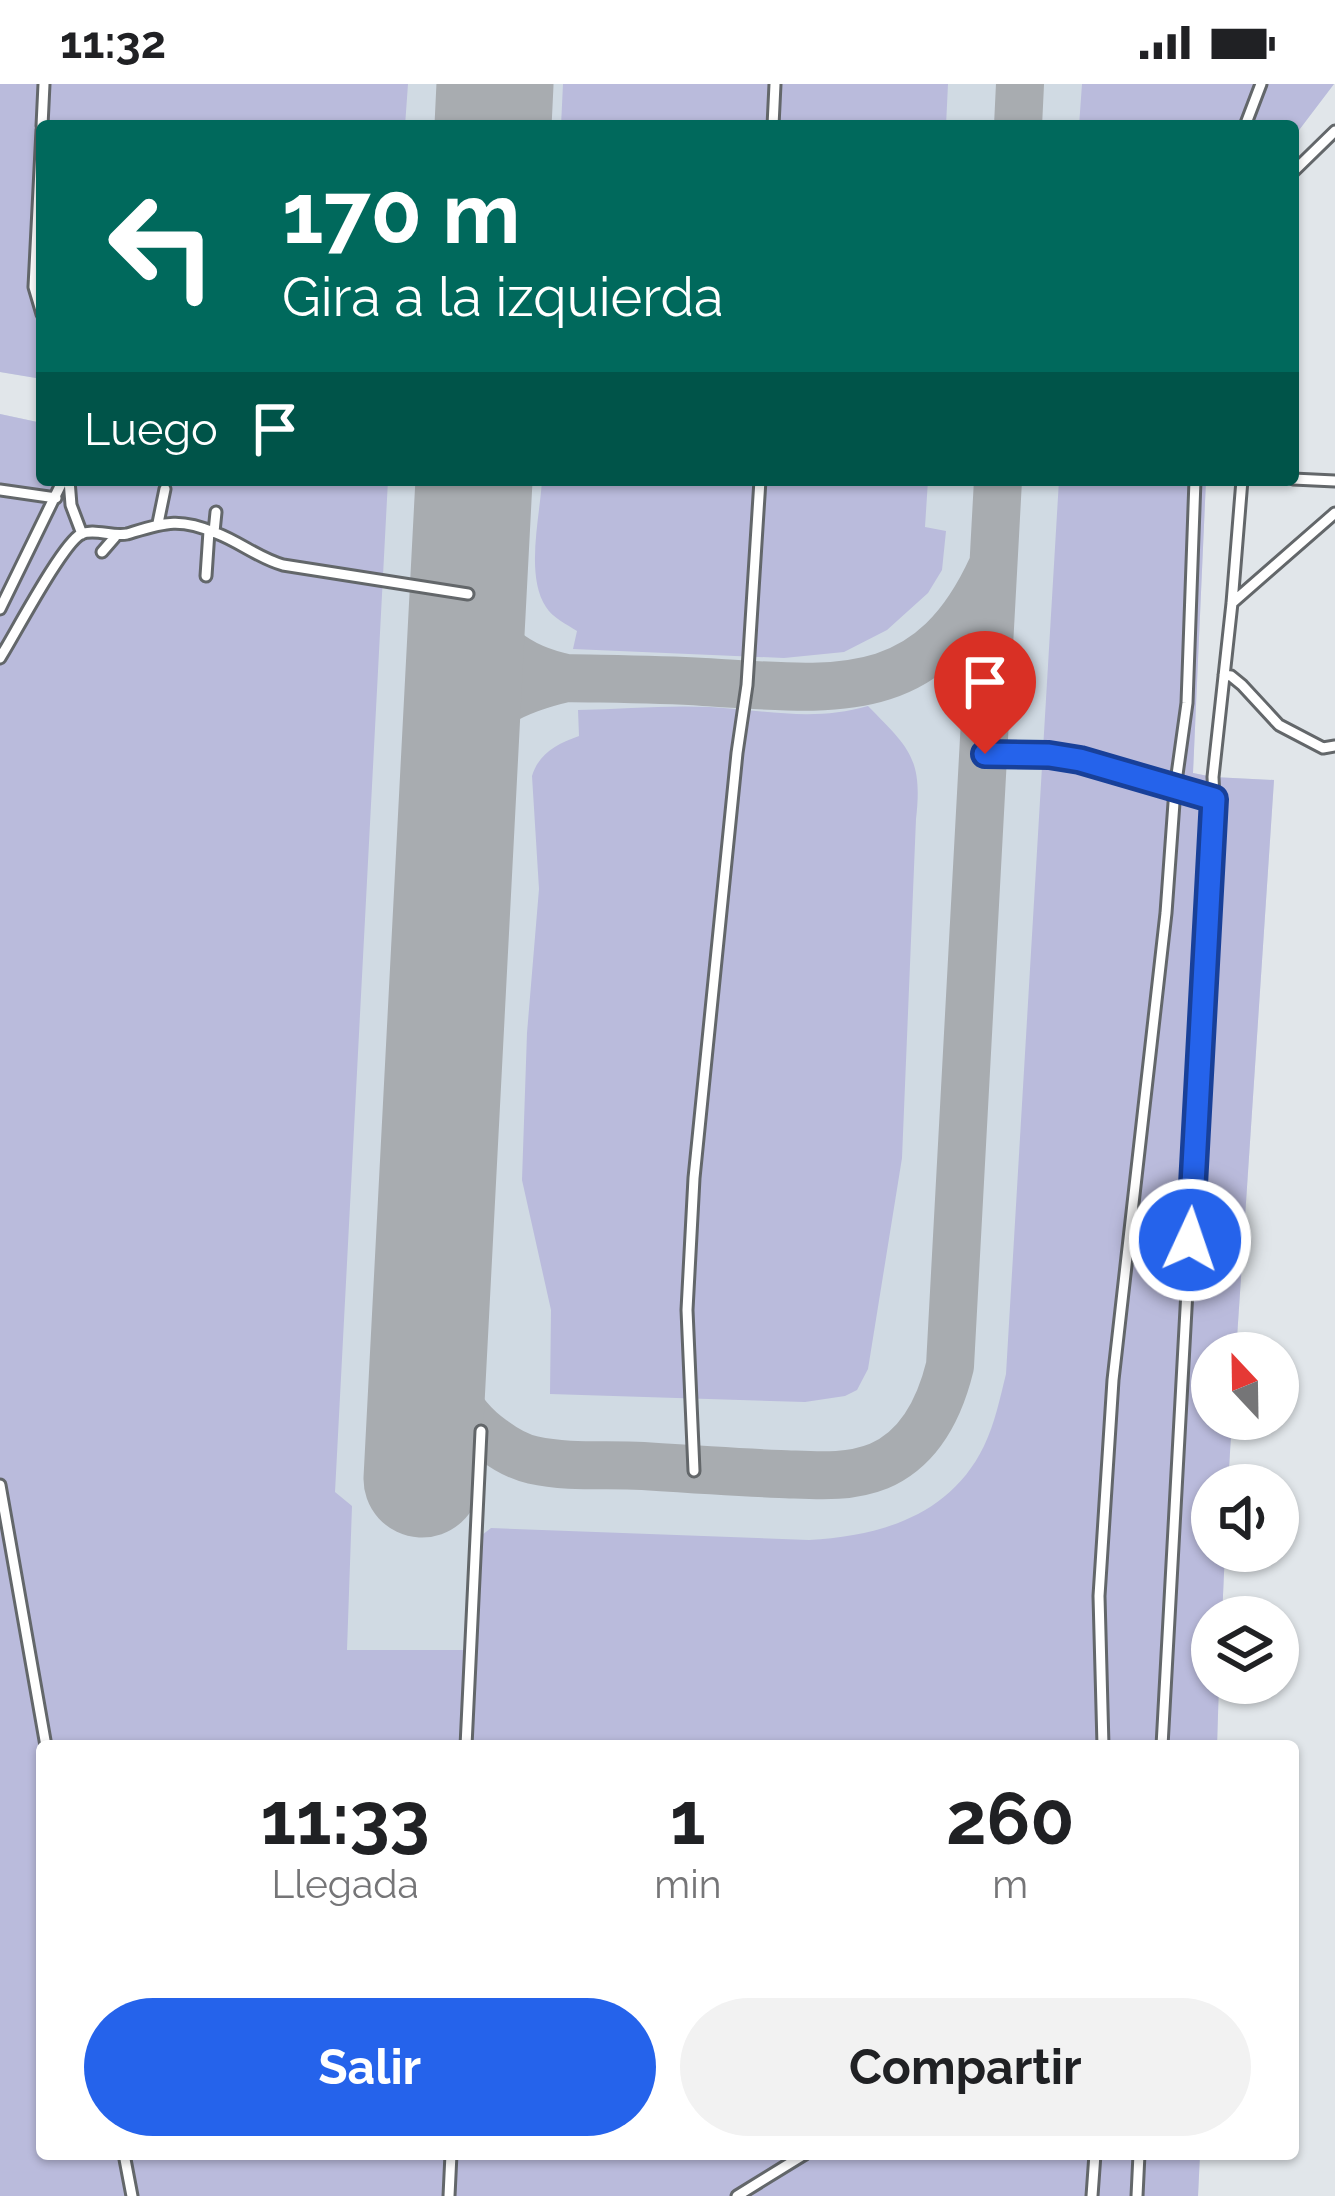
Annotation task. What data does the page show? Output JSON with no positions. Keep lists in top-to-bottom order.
{
  "north": "top",
  "page": {
    "status": "11:32",
    "turn": ["170 m", "Gira a la izquierda"],
    "then": "Luego",
    "eta": [
      "11:33",
      "Llegada",
      "1",
      "min",
      "260",
      "m"
    ],
    "buttons": ["Salir", "Compartir"]
  }
}
